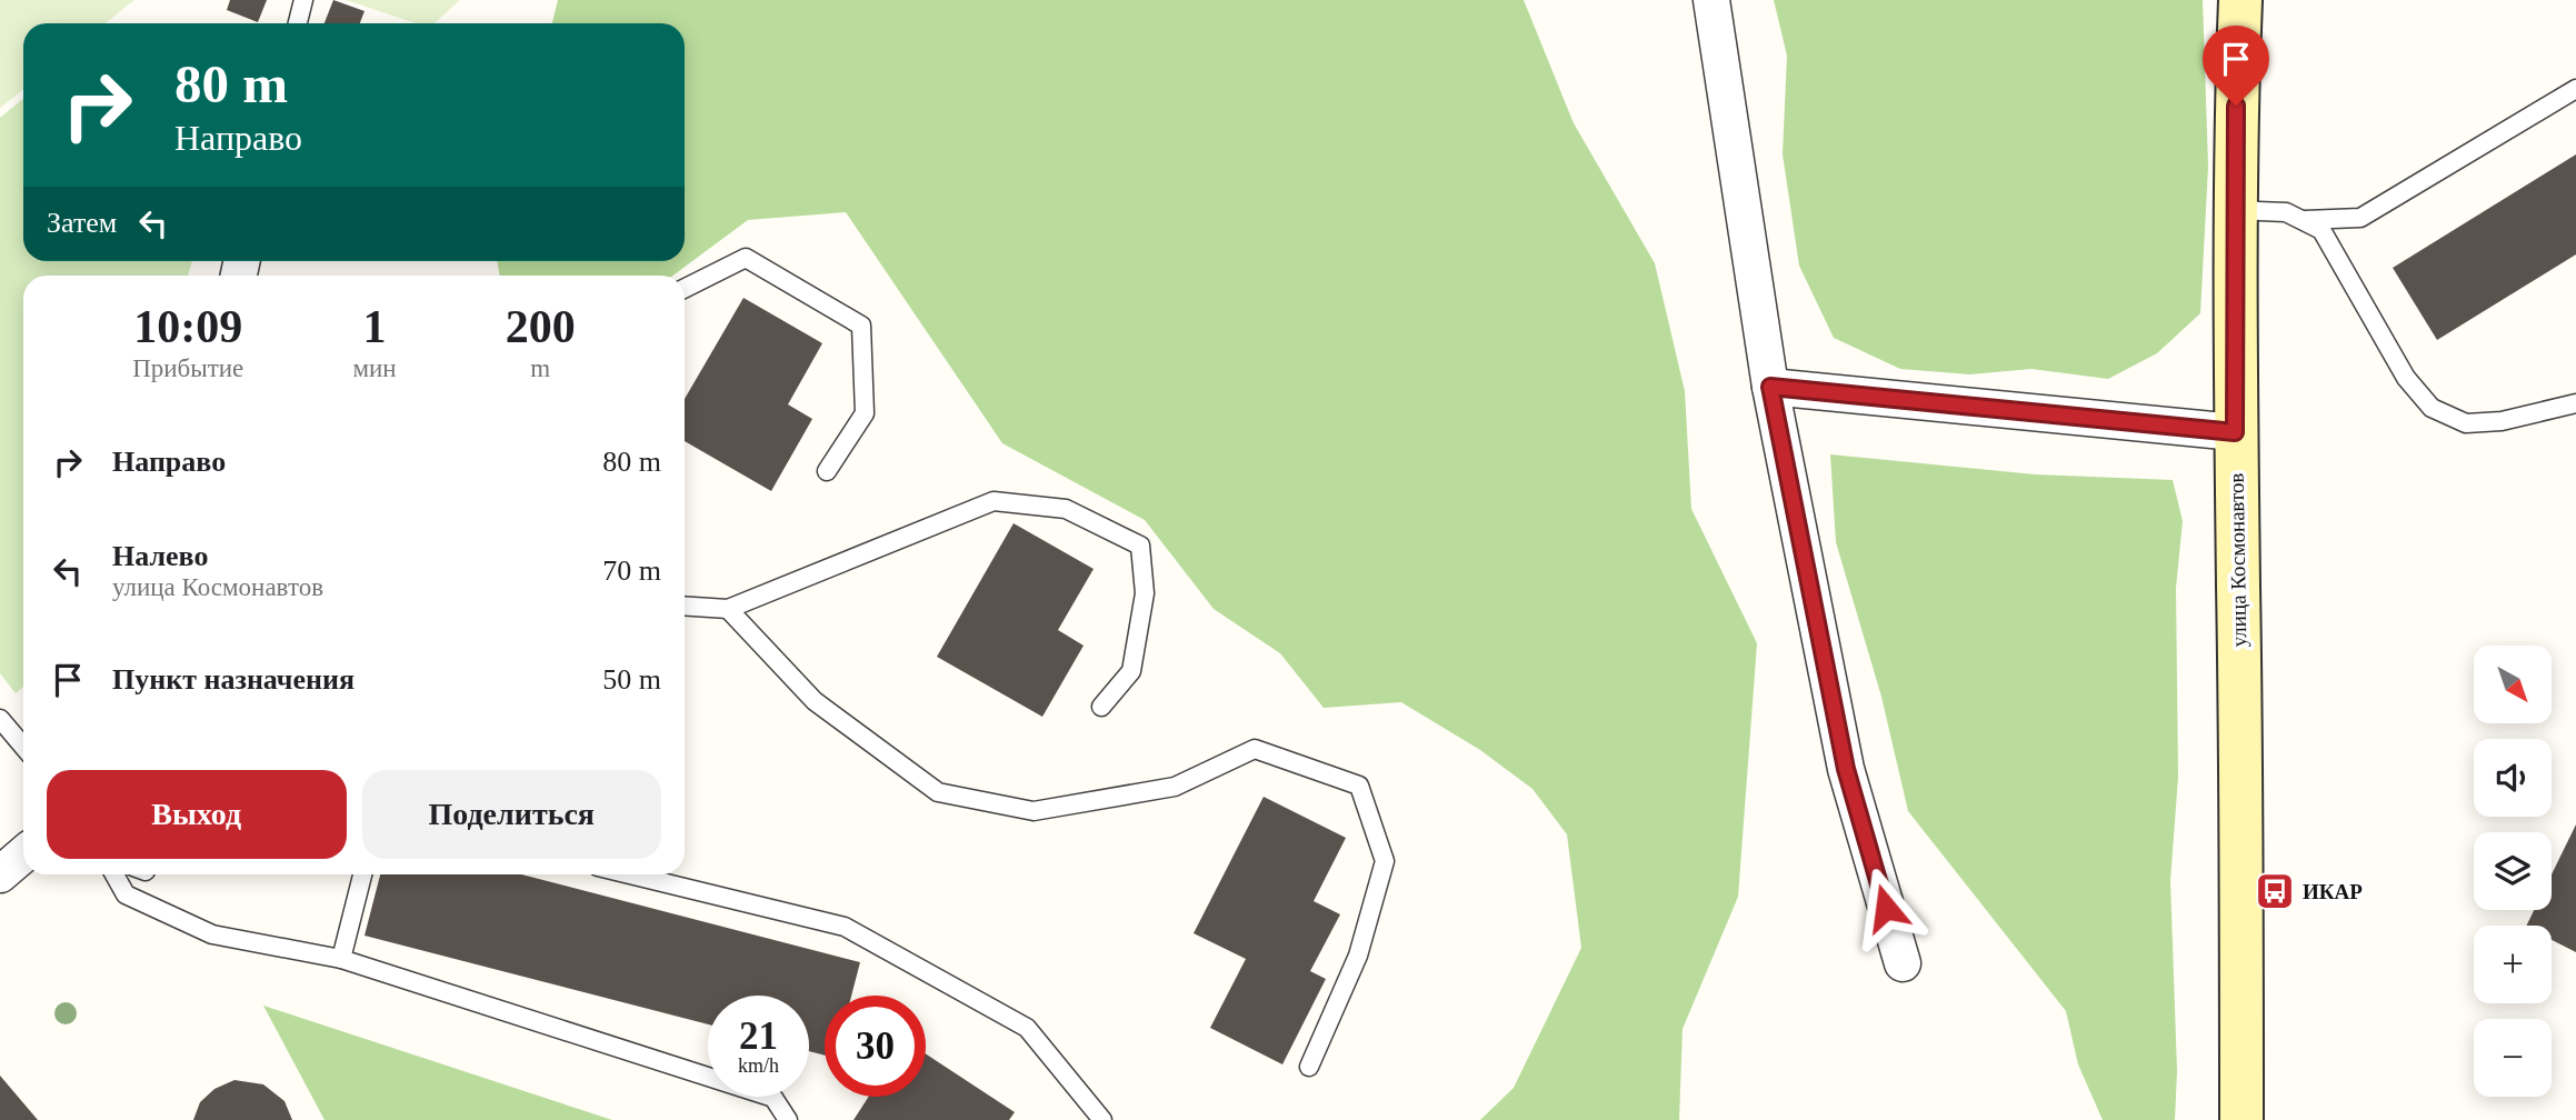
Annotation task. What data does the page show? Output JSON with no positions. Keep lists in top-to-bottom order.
{
  "streets": {
    "street": ["улица Космонавтов"]
  },
  "places": {
    "bus stop": ["ИКАР"]
  },
  "north": "bottom right",
  "page": {
    "turn": ["80 m", "Направо"],
    "then": "Затем",
    "eta": [
      "10:09",
      "Прибытие",
      "1",
      "мин",
      "200",
      "m"
    ],
    "list": [
      {
        "name": "Направо",
        "value": "80 m"
      },
      {
        "name": "Налево",
        "note": "улица Космонавтов",
        "value": "70 m"
      },
      {
        "name": "Пункт назначения",
        "value": "50 m"
      }
    ],
    "map_buttons": ["+", "−"],
    "buttons": ["Выход", "Поделиться"],
    "speed": "21 km/h",
    "limit": "30"
  }
}
